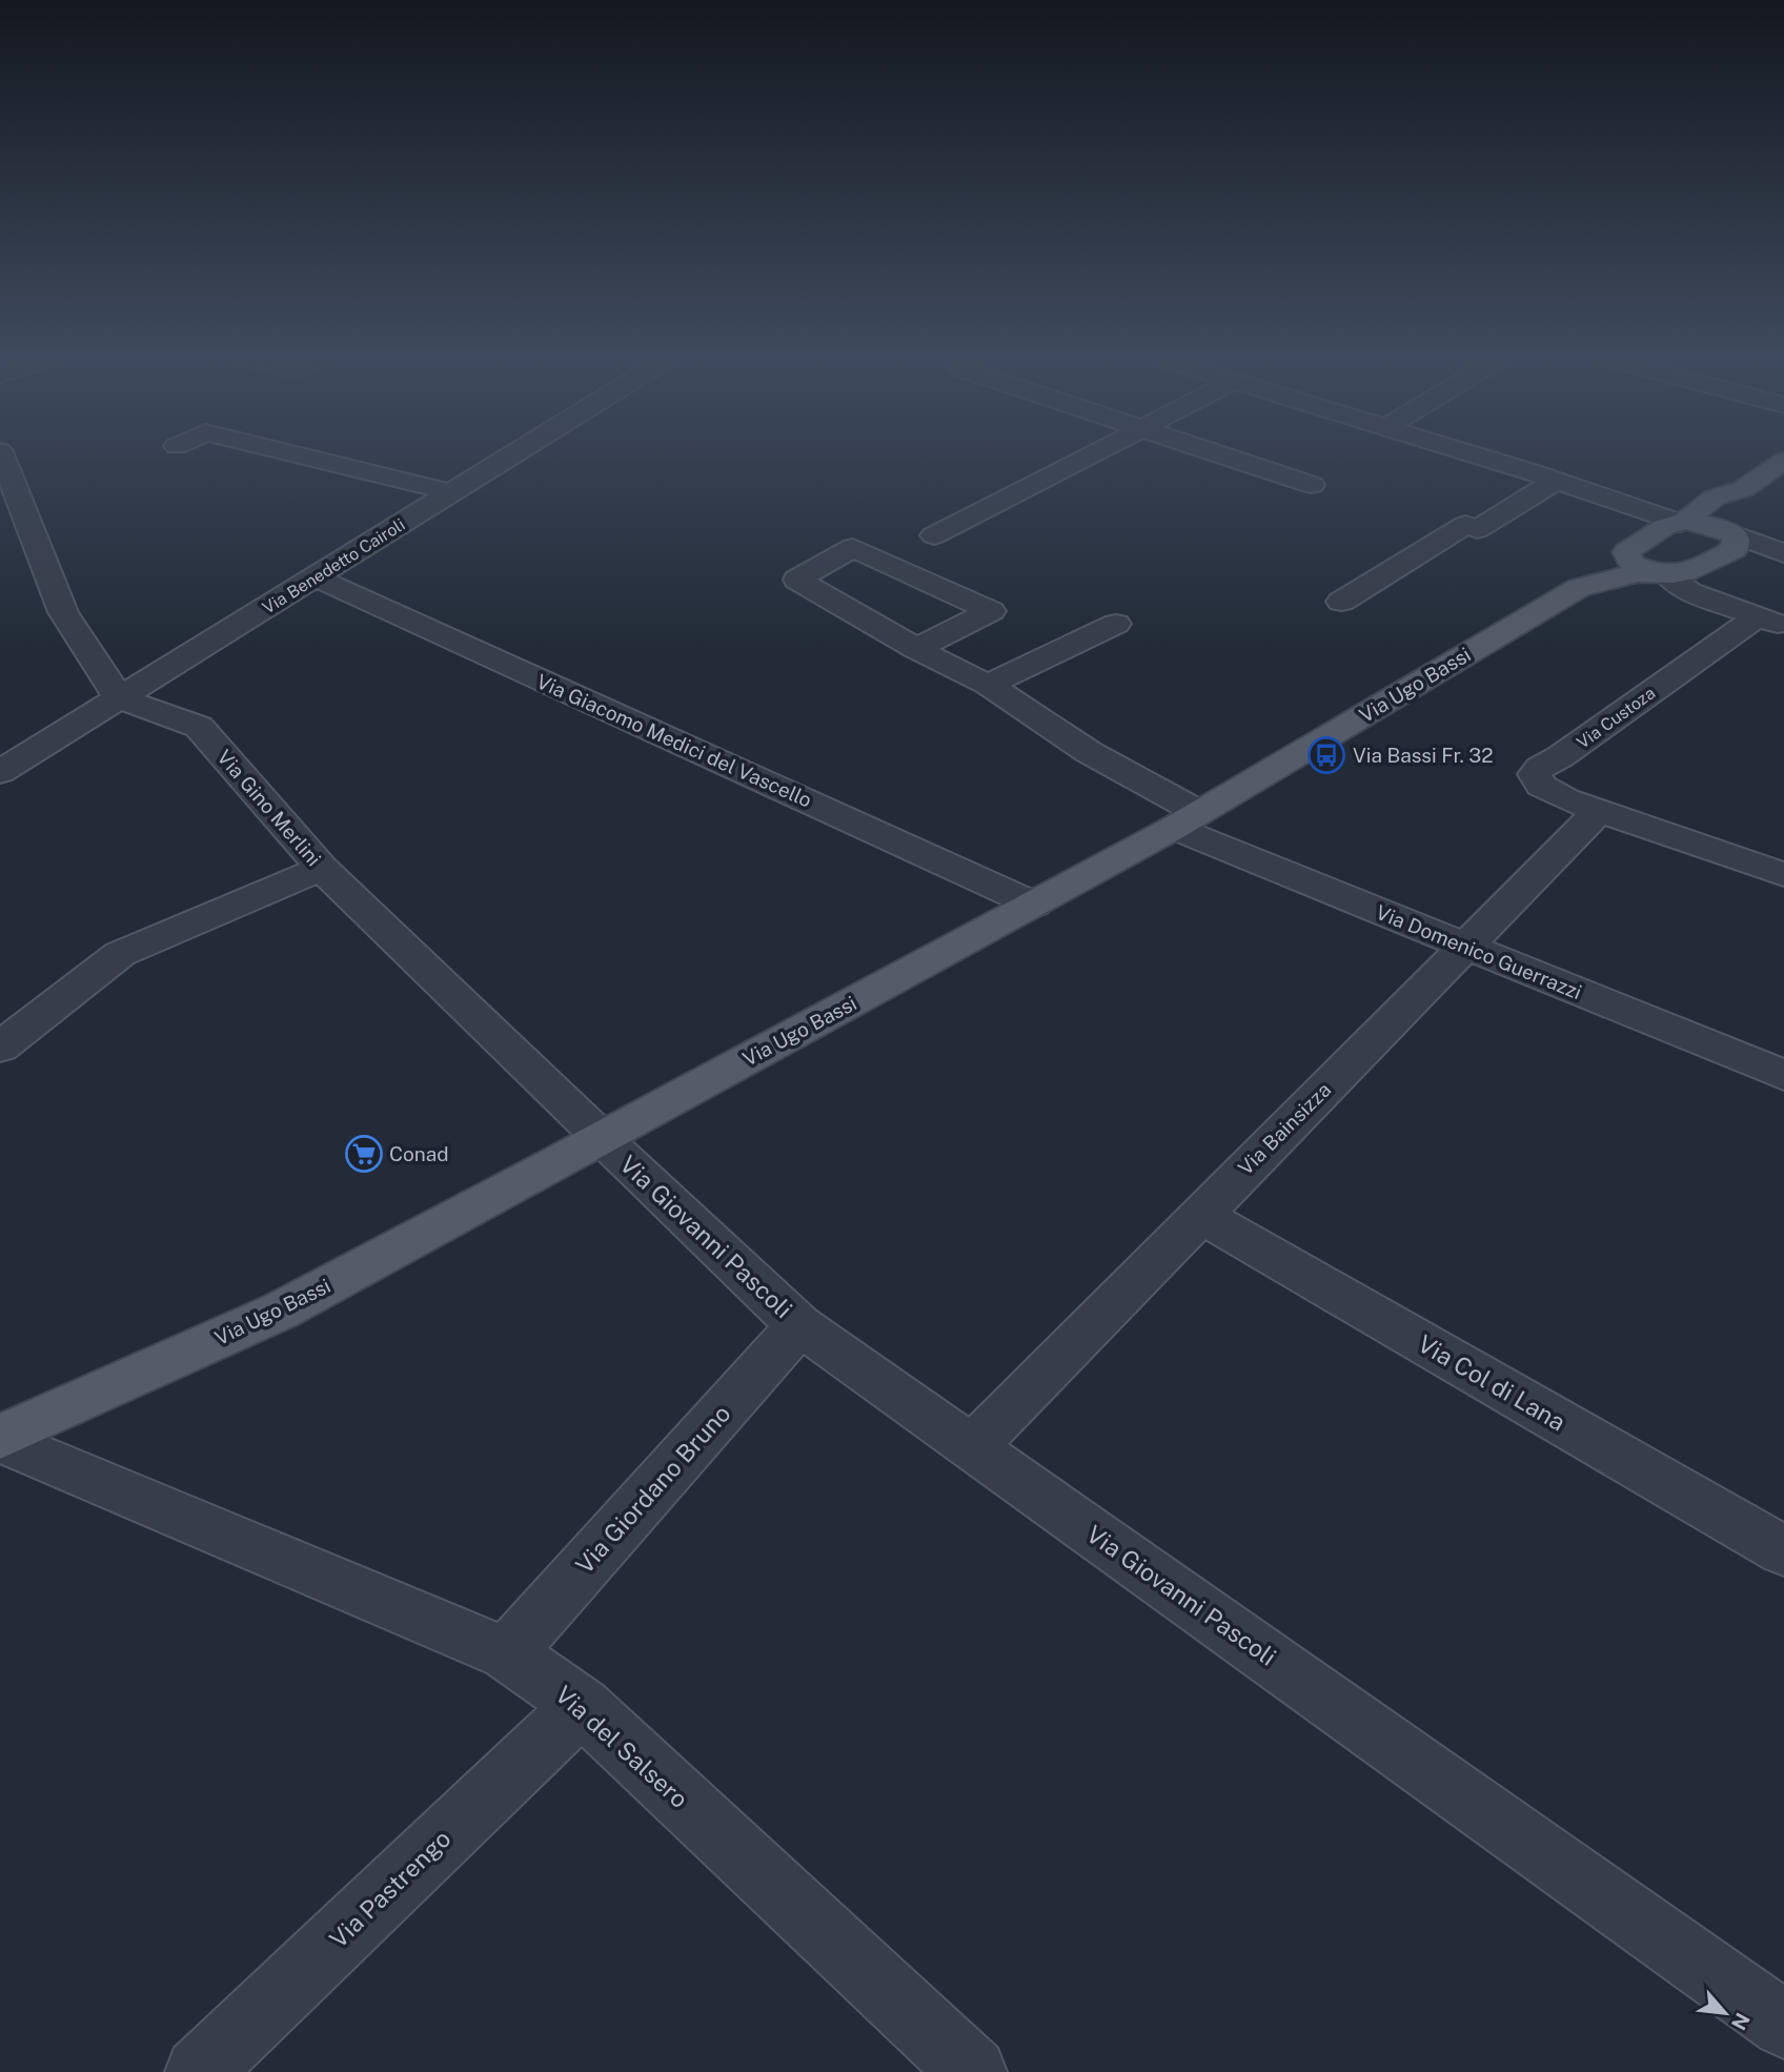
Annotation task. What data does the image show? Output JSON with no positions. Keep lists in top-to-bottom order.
{
  "streets": {
    "main road": ["Via Ugo Bassi"],
    "street": [
      "Via Benedetto Cairoli",
      "Via Custoza",
      "Via Giacomo Medici del Vascello",
      "Via Gino Merlini",
      "Via Domenico Guerrazzi",
      "Via Bainsizza",
      "Via Giovanni Pascoli",
      "Via Col di Lana",
      "Via Giordano Bruno",
      "Via del Salsero",
      "Via Pastrengo"
    ]
  },
  "crossings": [
    ["Via Benedetto Cairoli", "Via Giacomo Medici del Vascello"],
    ["Via Benedetto Cairoli", "Via Gino Merlini"],
    ["Via Ugo Bassi", "Via Custoza"],
    ["Via Ugo Bassi", "Via Giacomo Medici del Vascello"],
    ["Via Ugo Bassi", "Via Gino Merlini"],
    ["Via Ugo Bassi", "Via Domenico Guerrazzi"],
    ["Via Ugo Bassi", "Via Giovanni Pascoli"],
    ["Via Ugo Bassi", "Via del Salsero"],
    ["Via Custoza", "Via Bainsizza"],
    ["Via Gino Merlini", "Via Giovanni Pascoli"],
    ["Via Domenico Guerrazzi", "Via Bainsizza"],
    ["Via Bainsizza", "Via Giovanni Pascoli"],
    ["Via Bainsizza", "Via Col di Lana"],
    ["Via Giovanni Pascoli", "Via Giordano Bruno"],
    ["Via Giordano Bruno", "Via del Salsero"],
    ["Via del Salsero", "Via Pastrengo"]
  ],
  "places": {
    "bus stop": ["Via Bassi Fr. 32"],
    "supermarket": ["Conad"]
  },
  "north": "bottom right"
}
